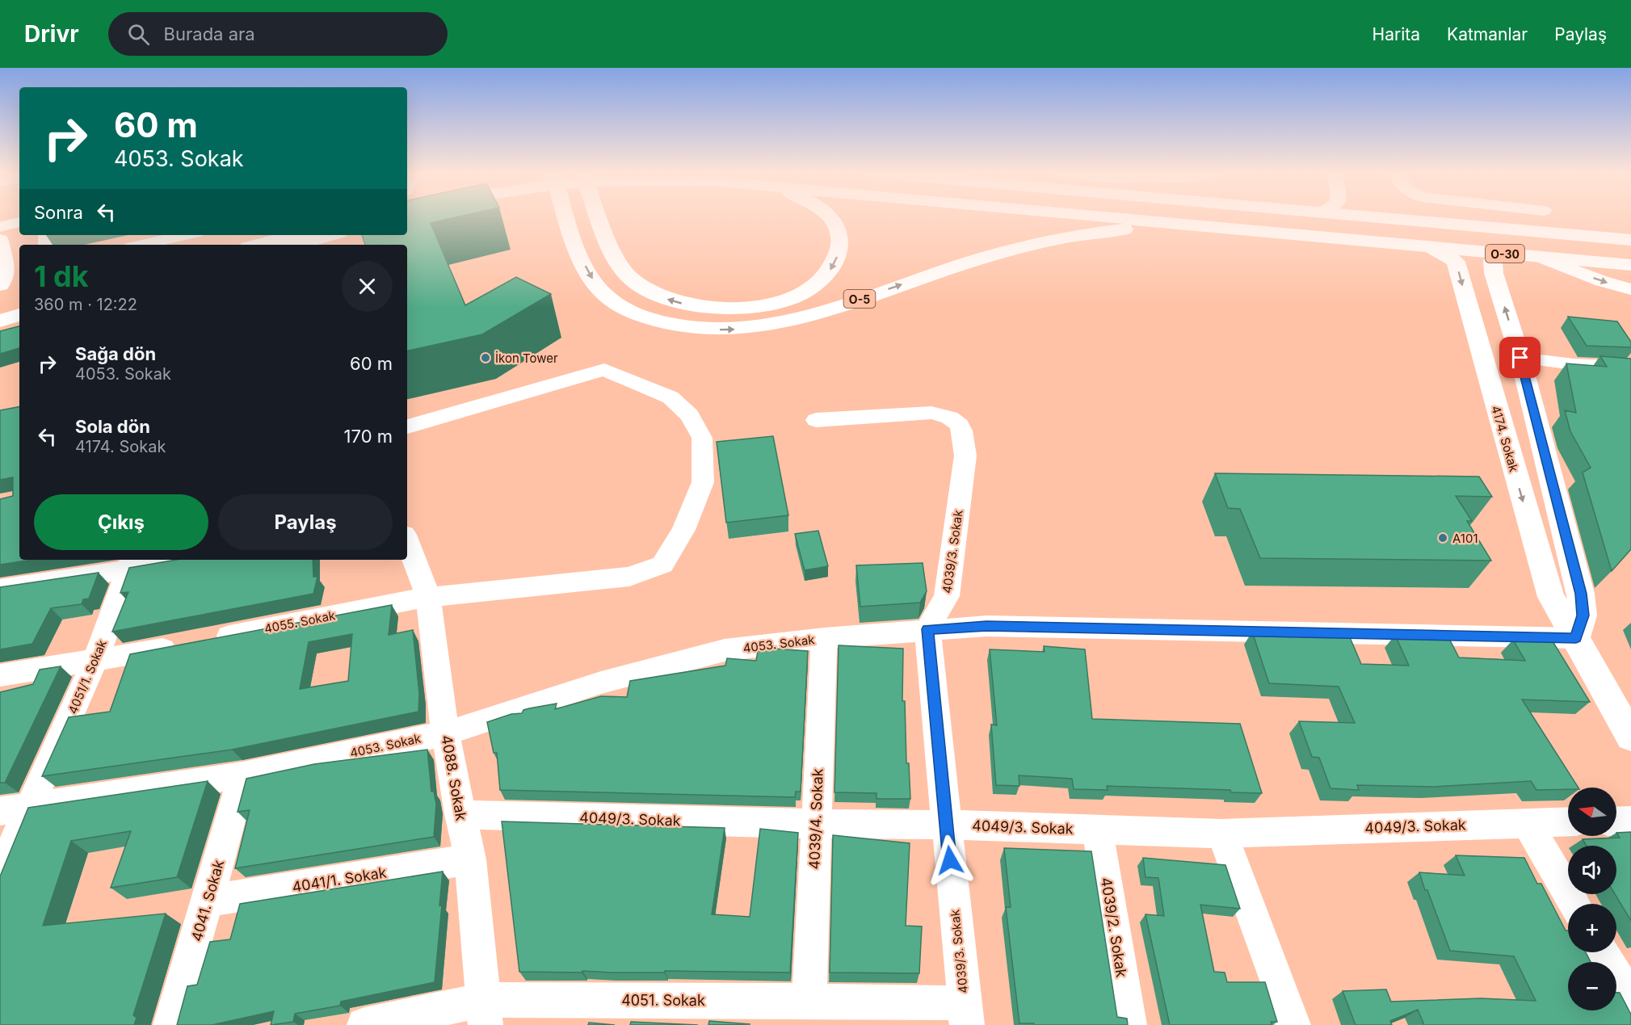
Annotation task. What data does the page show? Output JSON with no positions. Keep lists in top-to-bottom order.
{
  "streets": {
    "main road": ["O-30", "O-5", "4174. Sokak"],
    "street": [
      "4039/3. Sokak",
      "4055. Sokak",
      "4053. Sokak",
      "4051/1. Sokak",
      "4088. Sokak",
      "4049/3. Sokak",
      "4039/4. Sokak",
      "4041/1. Sokak",
      "4041. Sokak",
      "4039/2. Sokak",
      "4051. Sokak"
    ]
  },
  "crossings": [
    ["O-30", "4174. Sokak"],
    ["4174. Sokak", "4053. Sokak"],
    ["4039/3. Sokak", "4053. Sokak"],
    ["4039/3. Sokak", "4049/3. Sokak"],
    ["4039/3. Sokak", "4051. Sokak"],
    ["4055. Sokak", "4051/1. Sokak"],
    ["4055. Sokak", "4088. Sokak"],
    ["4053. Sokak", "4051/1. Sokak"],
    ["4053. Sokak", "4088. Sokak"],
    ["4053. Sokak", "4039/4. Sokak"],
    ["4053. Sokak", "4041. Sokak"],
    ["4088. Sokak", "4049/3. Sokak"],
    ["4088. Sokak", "4041/1. Sokak"],
    ["4088. Sokak", "4051. Sokak"],
    ["4049/3. Sokak", "4039/4. Sokak"],
    ["4049/3. Sokak", "4039/2. Sokak"],
    ["4039/4. Sokak", "4051. Sokak"],
    ["4041/1. Sokak", "4041. Sokak"]
  ],
  "places": ["İkon Tower", "A101"],
  "north": "left",
  "page": {
    "header": "Drivr",
    "search": "Burada ara",
    "nav": ["Harita", "Katmanlar", "Paylaş"],
    "turn": ["60 m", "4053. Sokak"],
    "then": "Sonra",
    "heading": ["1 dk", "360 m · 12:22"],
    "list": [
      {
        "name": "Sağa dön",
        "note": "4053. Sokak",
        "value": "60 m"
      },
      {
        "name": "Sola dön",
        "note": "4174. Sokak",
        "value": "170 m"
      }
    ],
    "buttons": ["Çıkış", "Paylaş"],
    "map_buttons": ["+", "−"]
  }
}
